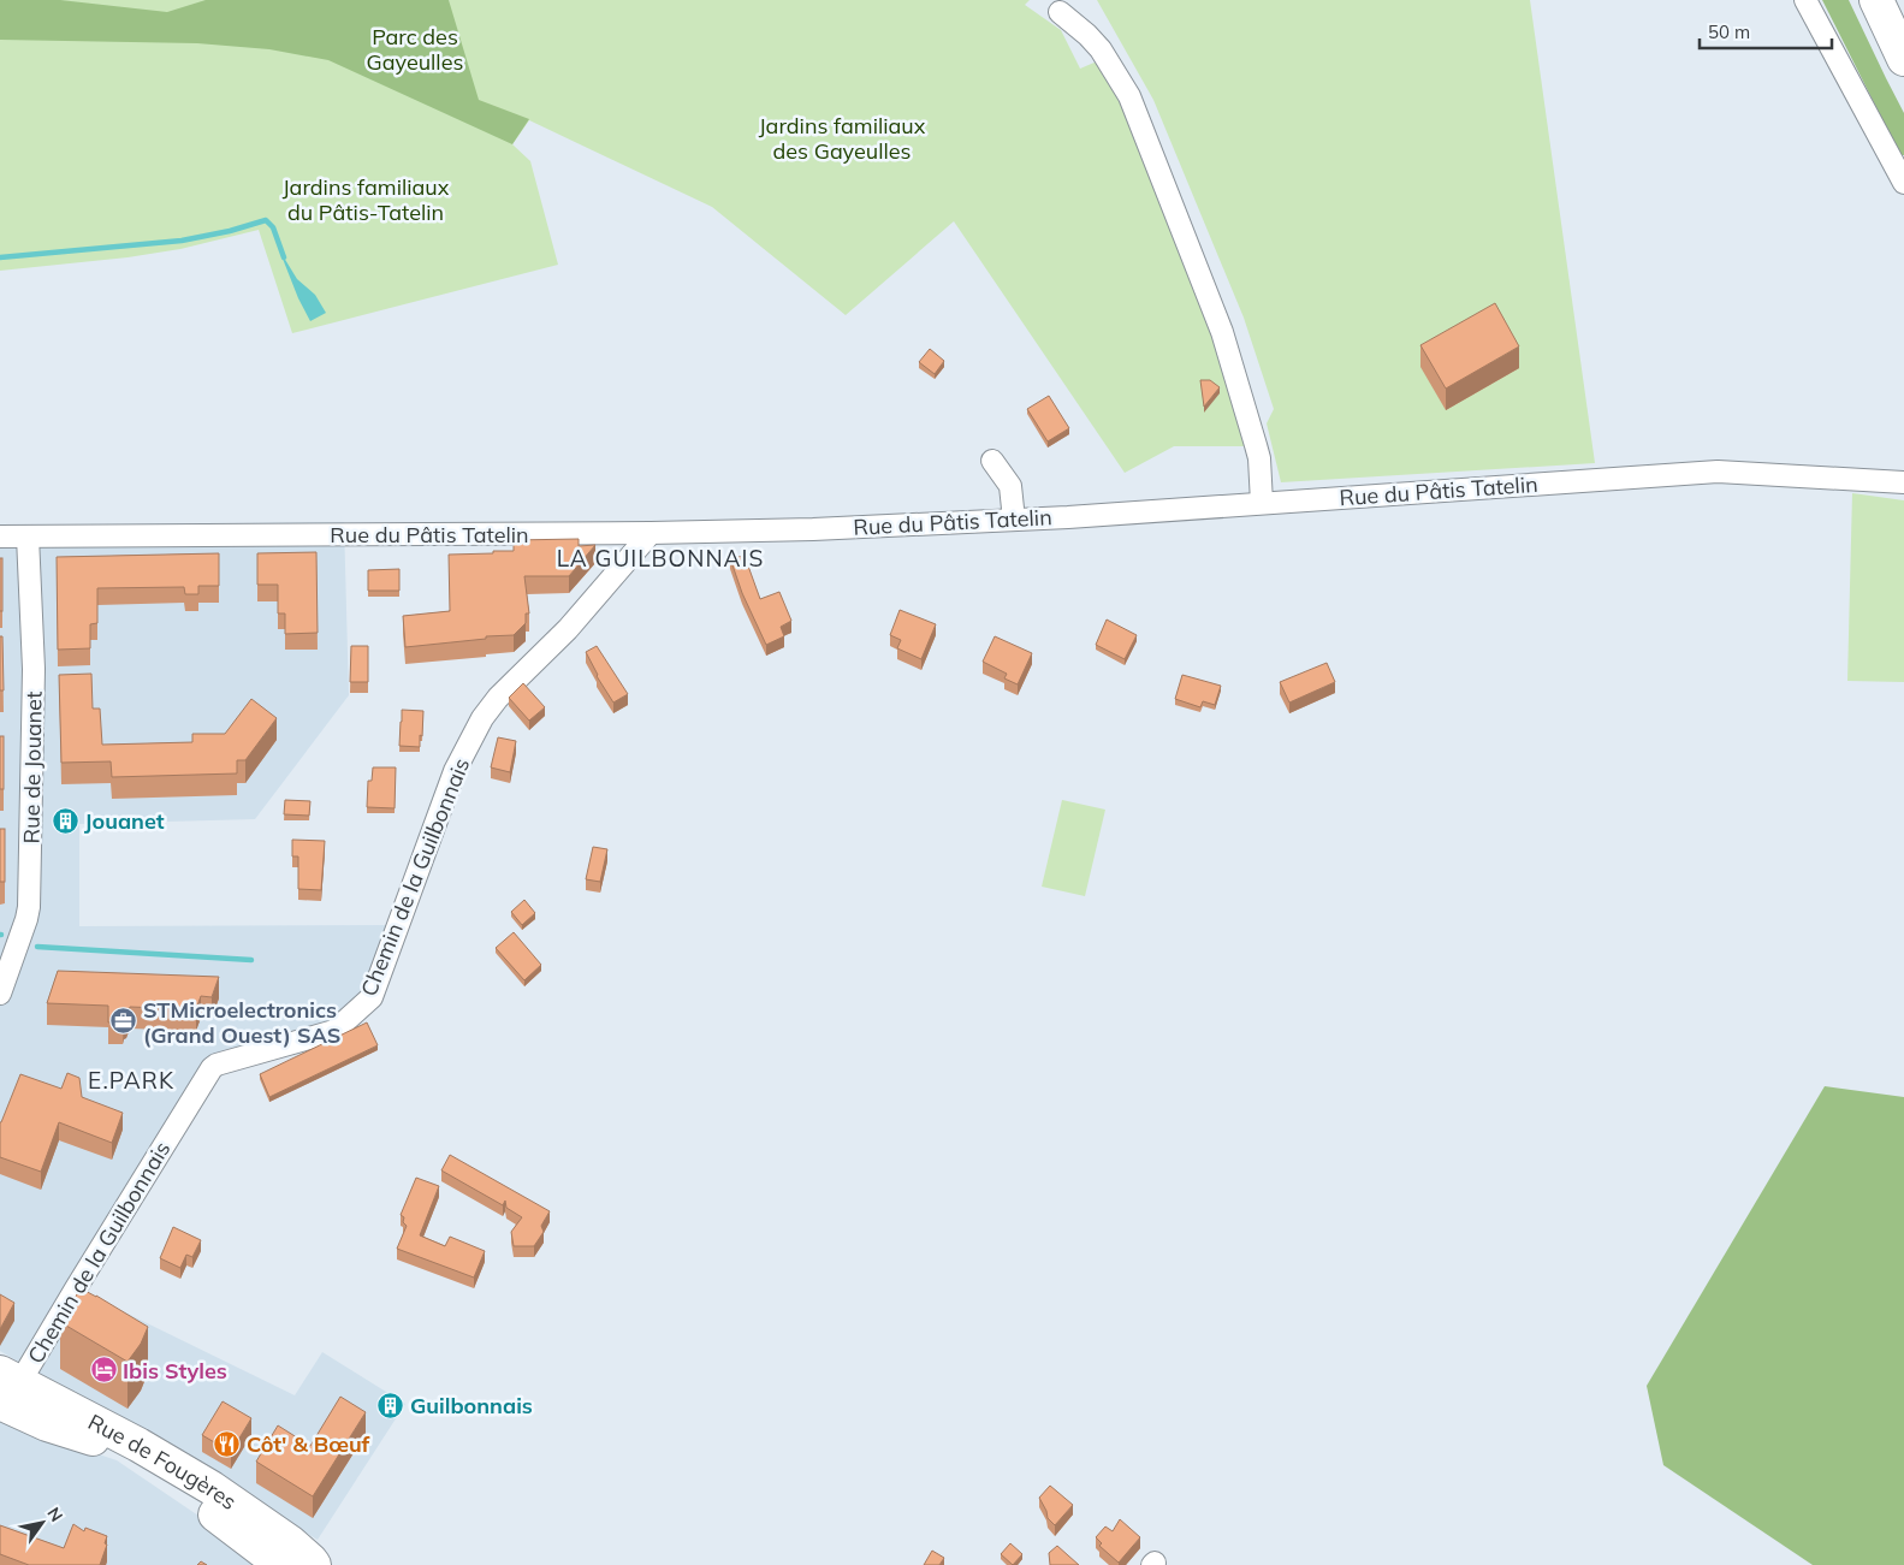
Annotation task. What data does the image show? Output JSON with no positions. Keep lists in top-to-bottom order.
{
  "streets": {
    "main road": ["Rue de Fougères"],
    "street": ["Rue du Pâtis Tatelin", "Rue de Jouanet", "Chemin de la Guilbonnais"]
  },
  "crossings": [
    ["Rue du Pâtis Tatelin", "Rue de Jouanet"],
    ["Rue du Pâtis Tatelin", "Chemin de la Guilbonnais"],
    ["Chemin de la Guilbonnais", "Rue de Fougères"]
  ],
  "districts": ["LA GUILBONNAIS", "E.PARK"],
  "parks": ["Parc des Gayeulles", "Jardins familiaux des Gayeulles", "Jardins familiaux du Pâtis-Tatelin"],
  "places": {
    "building": ["Jouanet", "Guilbonnais"],
    "office": ["STMicroelectronics (Grand Ouest) SAS"],
    "hotel": ["Ibis Styles"],
    "restaurant": ["Côt' & Bœuf"]
  },
  "scale_bar": "50 m",
  "north": "top right"
}
